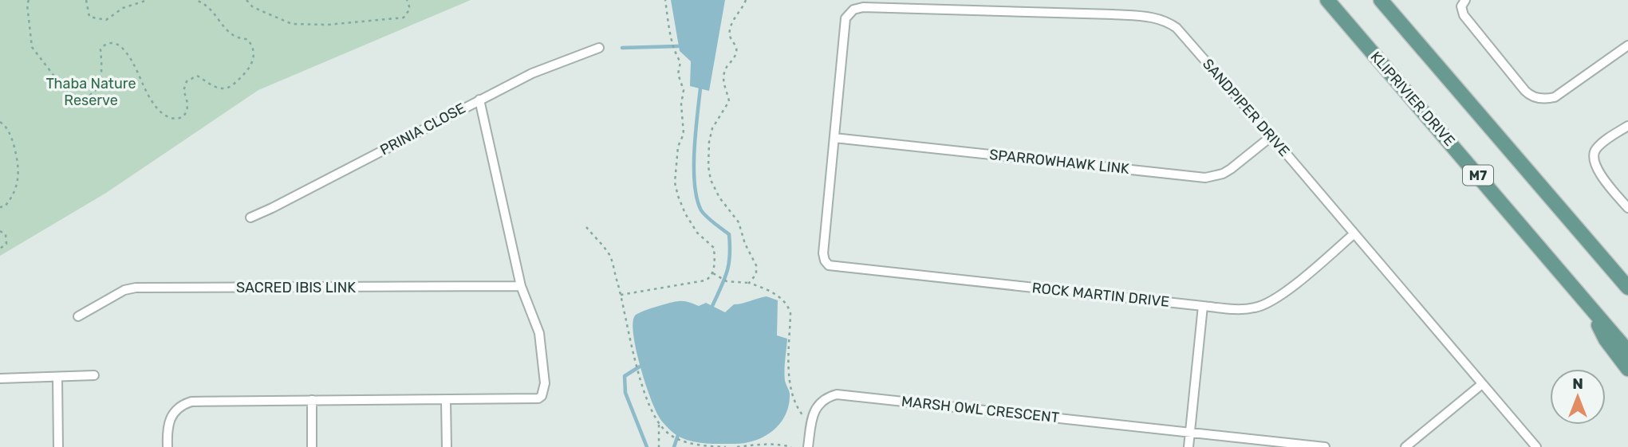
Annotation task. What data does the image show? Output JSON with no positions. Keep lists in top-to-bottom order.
{
  "streets": {
    "main road": ["KLIPRIVIER DRIVE", "M7"],
    "street": [
      "SANDPIPER DRIVE",
      "PRINIA CLOSE",
      "SPARROWHAWK LINK",
      "SACRED IBIS LINK",
      "ROCK MARTIN DRIVE",
      "MARSH OWL CRESCENT"
    ]
  },
  "crossings": [
    ["SANDPIPER DRIVE", "SPARROWHAWK LINK"],
    ["SANDPIPER DRIVE", "ROCK MARTIN DRIVE"],
    ["SPARROWHAWK LINK", "ROCK MARTIN DRIVE"]
  ],
  "parks": ["Thaba Nature Reserve"],
  "north": "top"
}
